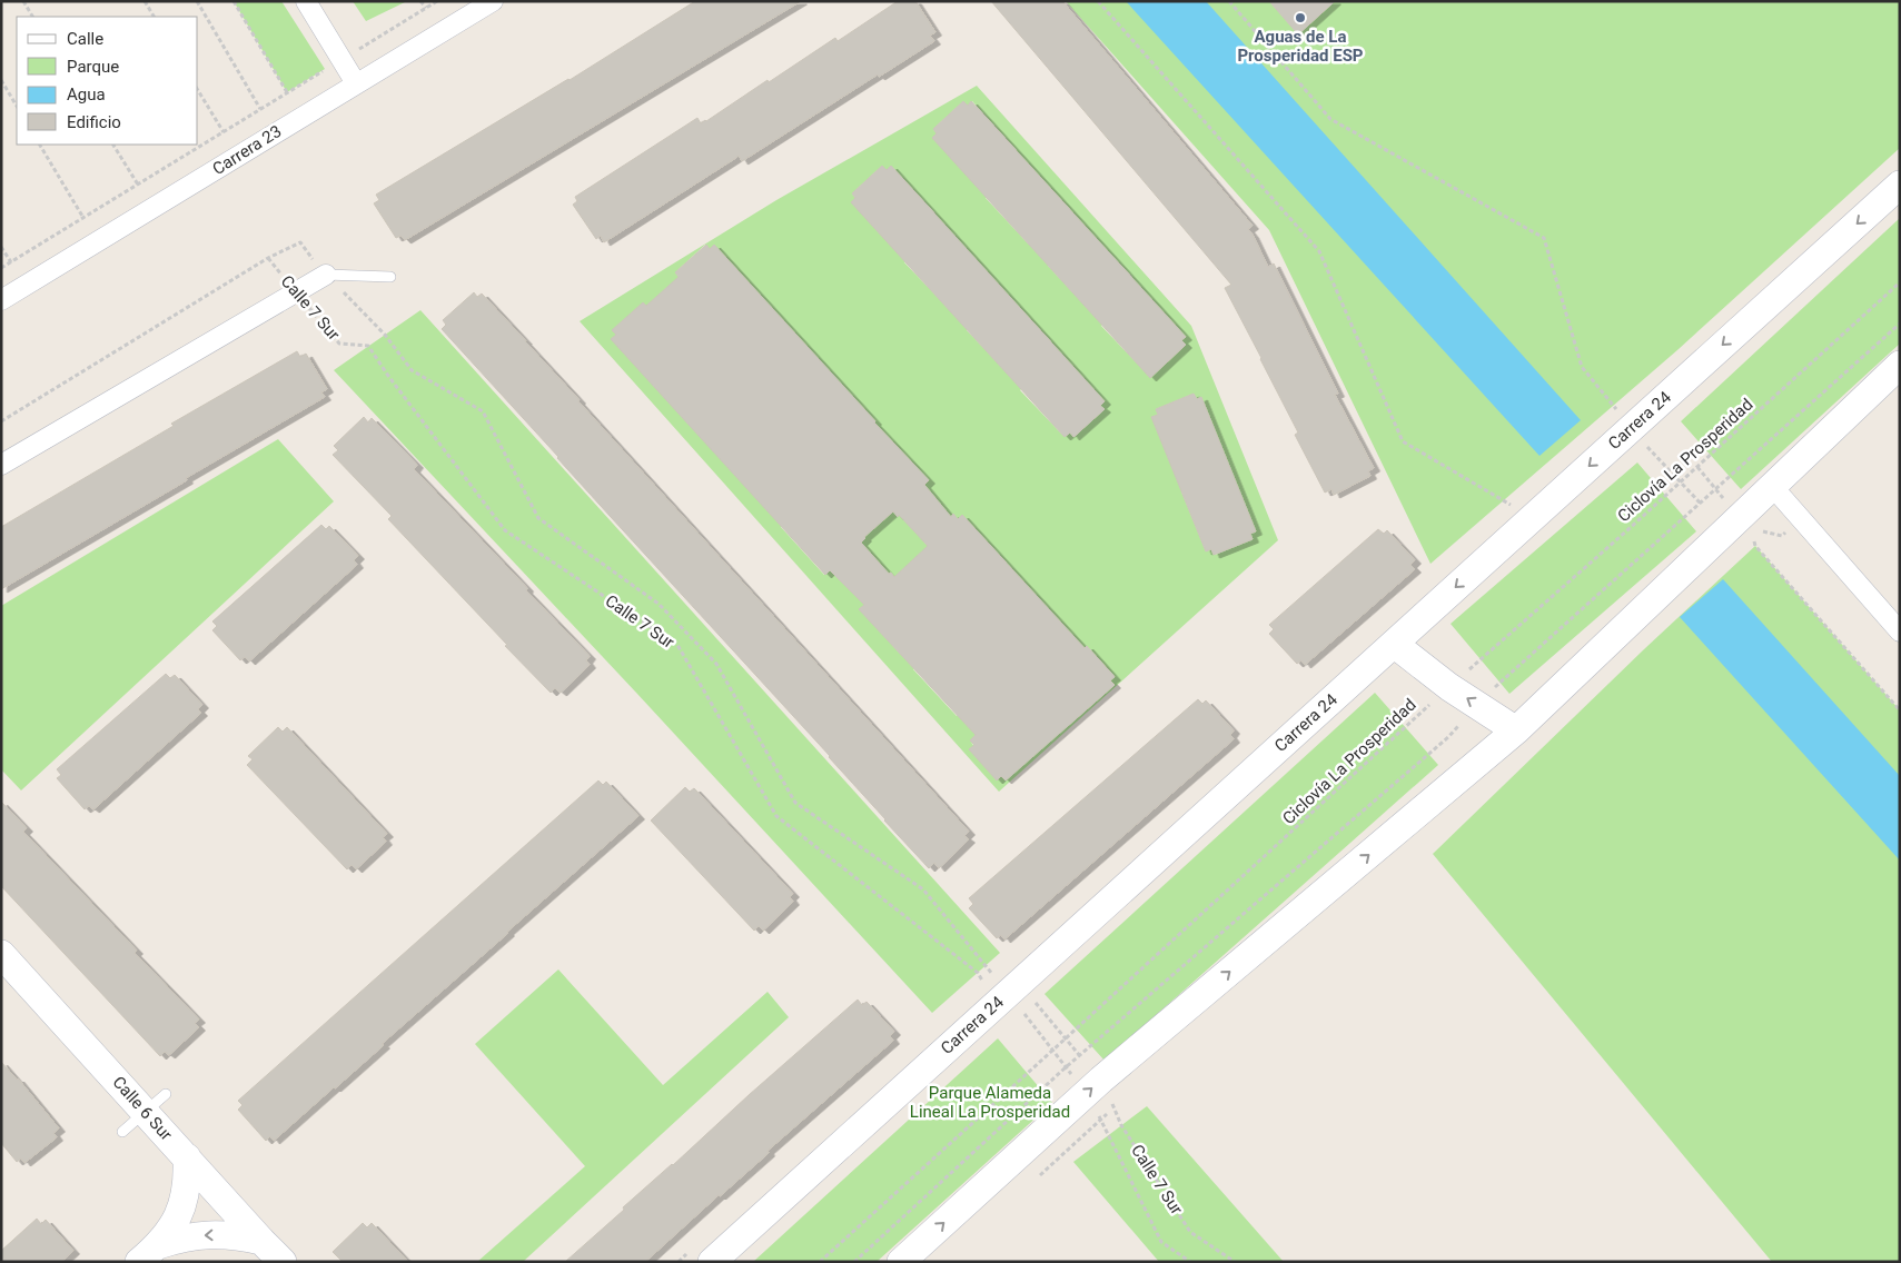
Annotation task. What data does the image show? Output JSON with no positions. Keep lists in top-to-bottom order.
{
  "streets": {
    "street": ["Carrera 23", "Carrera 24", "Calle 6 Sur"],
    "path": ["Calle 7 Sur", "Ciclovía La Prosperidad"]
  },
  "crossings": [
    ["Calle 7 Sur", "Carrera 24"]
  ],
  "parks": ["Parque Alameda Lineal La Prosperidad"],
  "places": ["Aguas de La Prosperidad ESP"],
  "legend": [
    "Calle",
    "Parque",
    "Agua",
    "Edificio"
  ]
}
